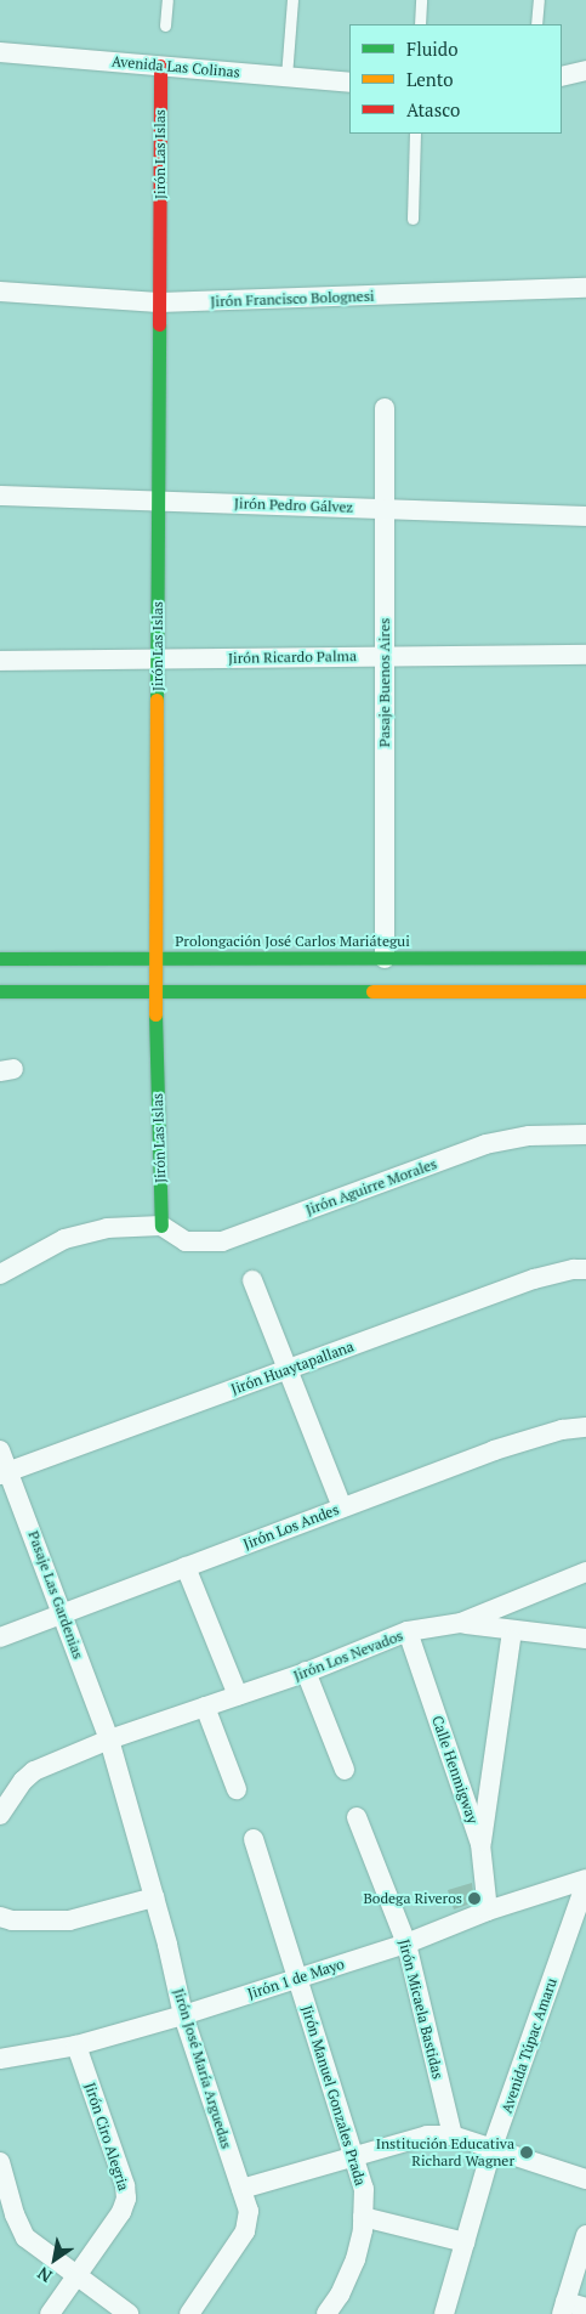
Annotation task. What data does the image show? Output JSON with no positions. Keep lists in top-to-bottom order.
{
  "streets": {
    "street": [
      "Avenida Las Colinas",
      "Jirón Las Islas",
      "Jirón Francisco Bolognesi",
      "Jirón Pedro Gálvez",
      "Jirón Ricardo Palma",
      "Pasaje Buenos Aires",
      "Prolongación José Carlos Mariátegui",
      "Jirón Aguirre Morales",
      "Jirón Huaytapallana",
      "Jirón Los Andes",
      "Pasaje Las Gardenias",
      "Jirón Los Nevados",
      "Calle Henmigway",
      "Jirón 1 de Mayo",
      "Jirón Micaela Bastidas",
      "Avenida Túpac Amaru",
      "Jirón José María Arguedas",
      "Jirón Manuel Gonzales Prada",
      "Jirón Ciro Alegria"
    ]
  },
  "crossings": [
    ["Avenida Las Colinas", "Jirón Las Islas"],
    ["Jirón Las Islas", "Jirón Francisco Bolognesi"],
    ["Jirón Las Islas", "Jirón Pedro Gálvez"],
    ["Jirón Las Islas", "Jirón Ricardo Palma"],
    ["Jirón Las Islas", "Prolongación José Carlos Mariátegui"],
    ["Jirón Las Islas", "Jirón Aguirre Morales"],
    ["Jirón Pedro Gálvez", "Pasaje Buenos Aires"],
    ["Jirón Ricardo Palma", "Pasaje Buenos Aires"],
    ["Pasaje Buenos Aires", "Prolongación José Carlos Mariátegui"],
    ["Jirón Huaytapallana", "Pasaje Las Gardenias"],
    ["Jirón Los Andes", "Pasaje Las Gardenias"],
    ["Pasaje Las Gardenias", "Jirón Los Nevados"],
    ["Pasaje Las Gardenias", "Jirón José María Arguedas"],
    ["Jirón Los Nevados", "Calle Henmigway"],
    ["Jirón Los Nevados", "Jirón José María Arguedas"],
    ["Calle Henmigway", "Jirón 1 de Mayo"],
    ["Jirón 1 de Mayo", "Jirón Micaela Bastidas"],
    ["Jirón 1 de Mayo", "Avenida Túpac Amaru"],
    ["Jirón 1 de Mayo", "Jirón José María Arguedas"],
    ["Jirón 1 de Mayo", "Jirón Manuel Gonzales Prada"],
    ["Jirón 1 de Mayo", "Jirón Ciro Alegria"]
  ],
  "places": ["Bodega Riveros", "Institución Educativa Richard Wagner"],
  "legend": ["Fluido", "Lento", "Atasco"],
  "north": "bottom left"
}
